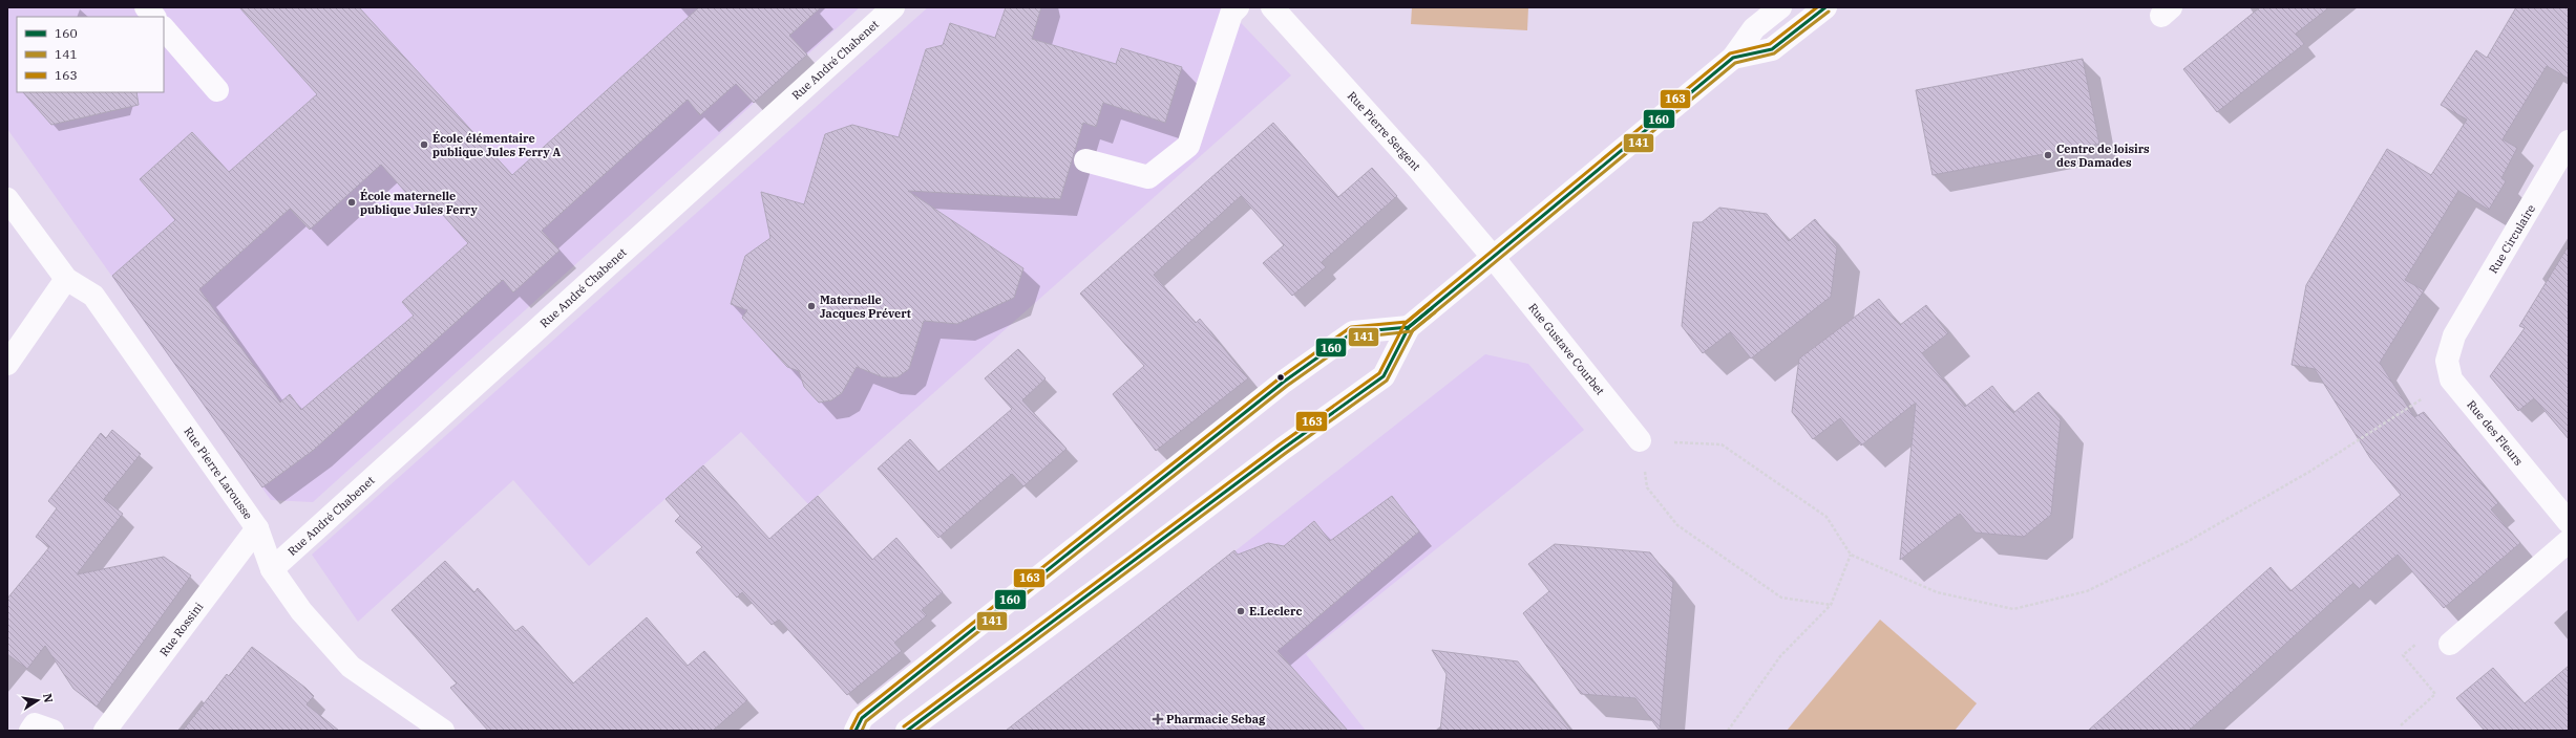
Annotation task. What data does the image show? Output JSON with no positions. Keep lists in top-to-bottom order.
{
  "streets": {
    "main road": [
      "Rue André Chabenet",
      "Rue Pierre Sergent",
      "Rue Circulaire",
      "Rue Gustave Courbet",
      "Rue des Fleurs",
      "Rue Pierre Larousse",
      "Rue Rossini"
    ]
  },
  "crossings": [
    ["Rue André Chabenet", "Rue Pierre Larousse"],
    ["Rue Pierre Sergent", "Rue Gustave Courbet"],
    ["Rue Circulaire", "Rue des Fleurs"],
    ["Rue Pierre Larousse", "Rue Rossini"]
  ],
  "places": {
    "other": [
      "École élémentaire publique Jules Ferry A",
      "Centre de loisirs des Damades",
      "École maternelle publique Jules Ferry",
      "Maternelle Jacques Prévert",
      "E.Leclerc"
    ],
    "health": ["Pharmacie Sebag"]
  },
  "lines": ["transit line 160", "transit line 163", "transit line 141"],
  "legend": ["160", "141", "163"],
  "north": "right"
}
